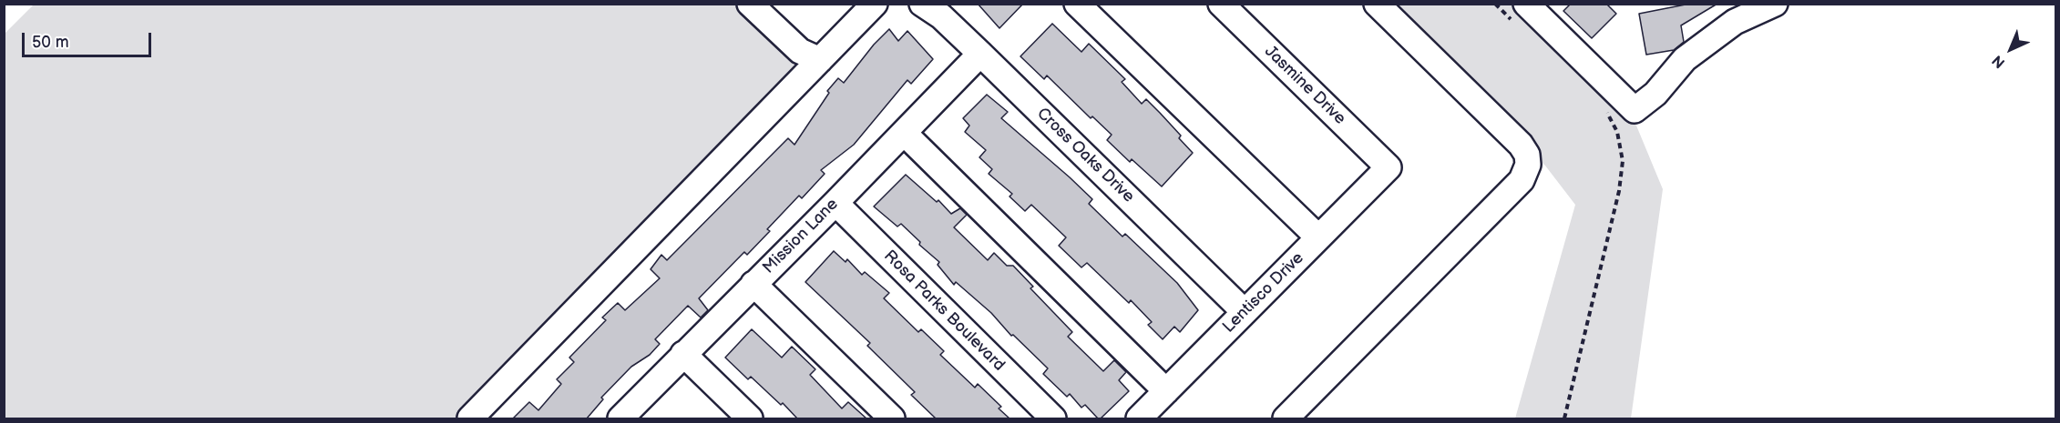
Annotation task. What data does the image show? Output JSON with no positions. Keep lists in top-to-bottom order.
{
  "streets": {
    "street": [
      "Jasmine Drive",
      "Cross Oaks Drive",
      "Mission Lane",
      "Lentisco Drive",
      "Rosa Parks Boulevard"
    ]
  },
  "crossings": [
    ["Jasmine Drive", "Lentisco Drive"],
    ["Cross Oaks Drive", "Mission Lane"],
    ["Cross Oaks Drive", "Lentisco Drive"],
    ["Mission Lane", "Rosa Parks Boulevard"]
  ],
  "scale_bar": "50 m",
  "north": "bottom left"
}
